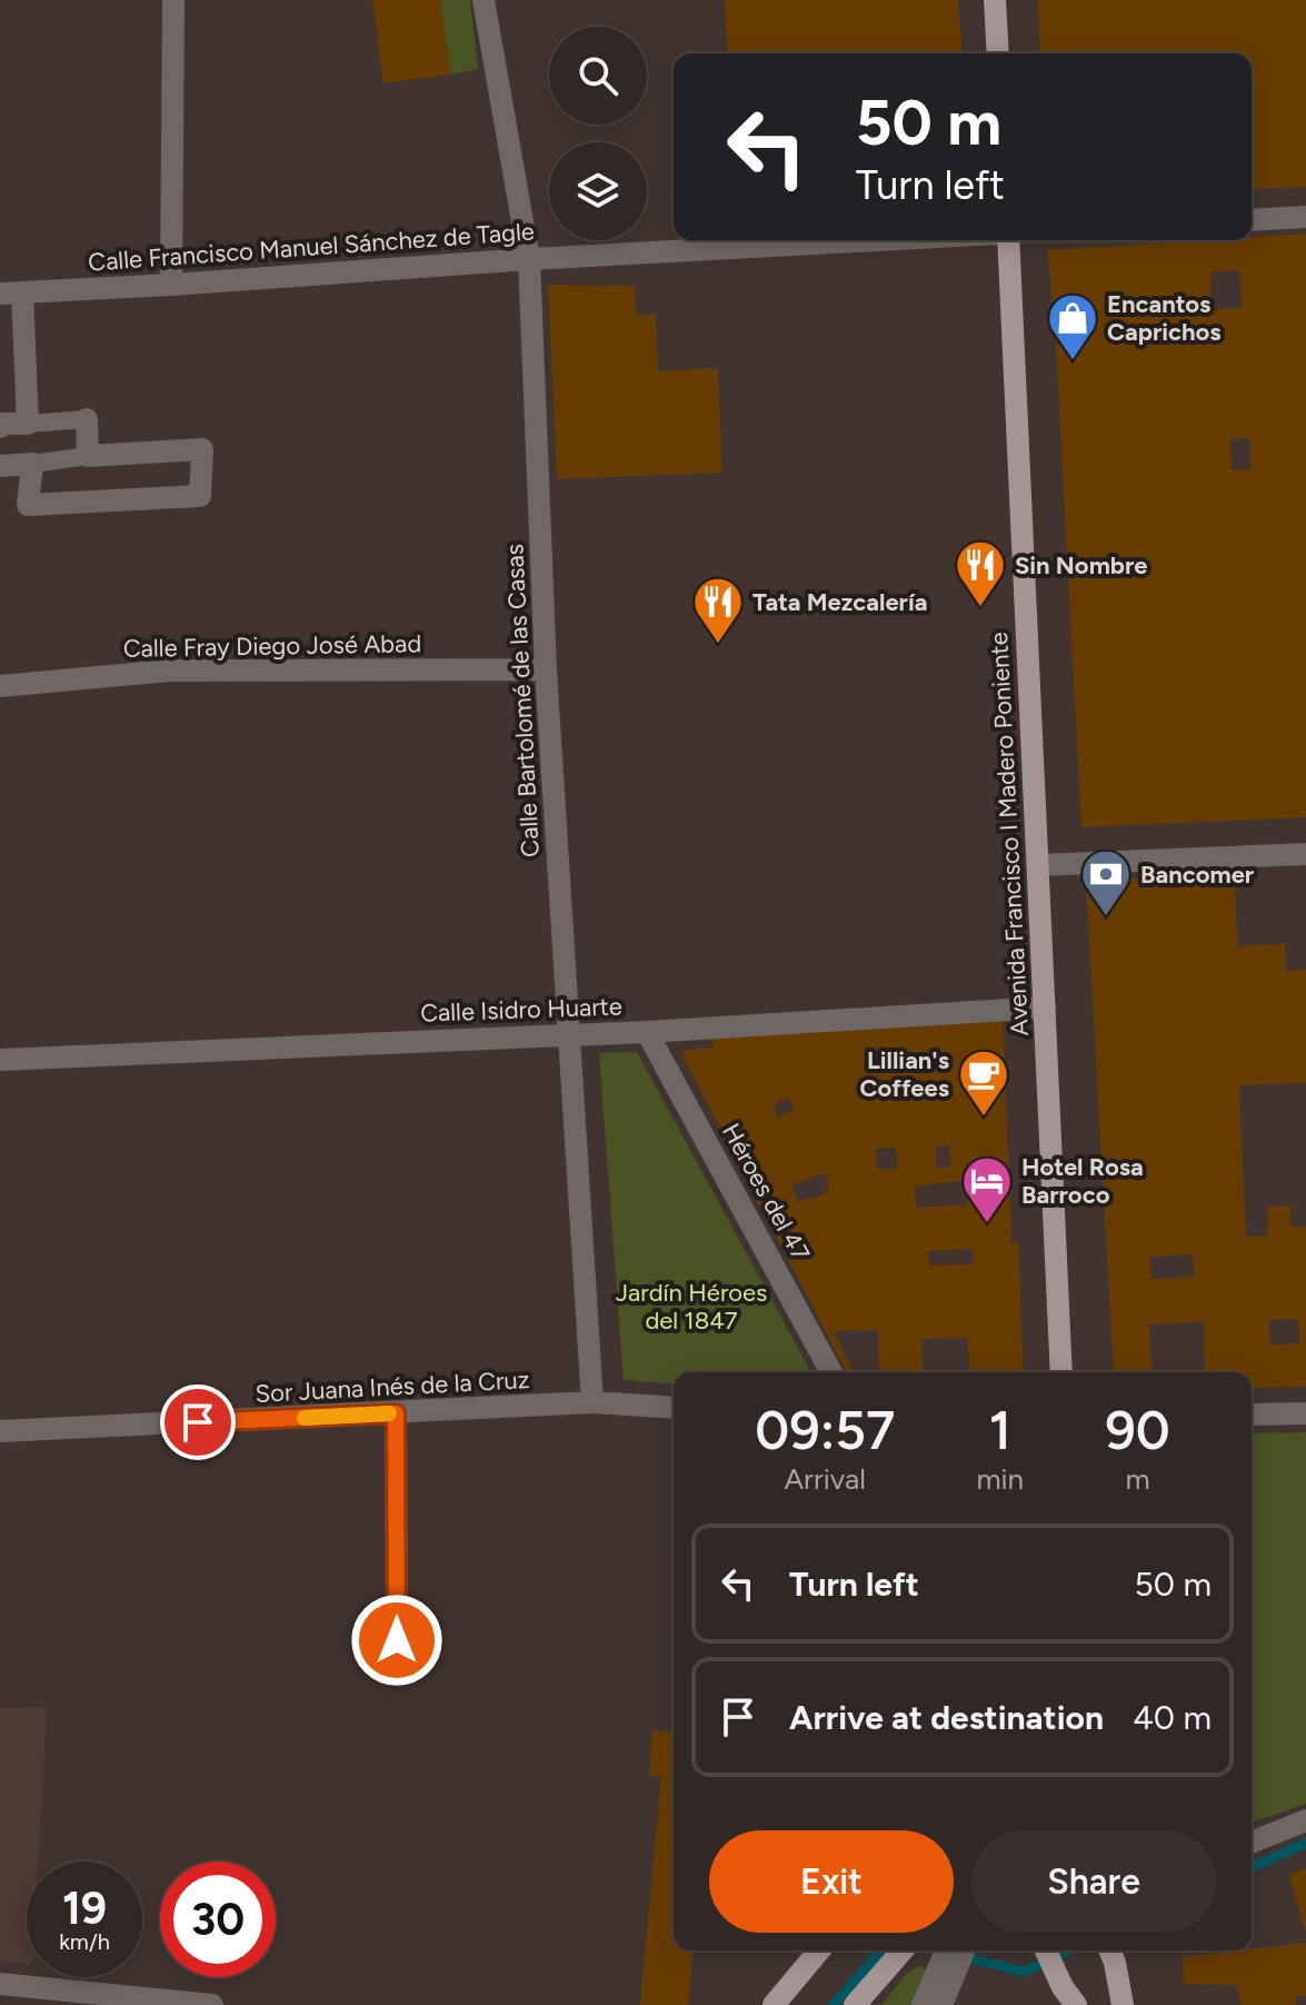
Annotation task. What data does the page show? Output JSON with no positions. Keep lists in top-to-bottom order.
{
  "streets": {
    "main road": ["Avenida Francisco I Madero Poniente"],
    "street": [
      "Calle Francisco Manuel Sánchez de Tagle",
      "Calle Fray Diego José Abad",
      "Calle Bartolomé de las Casas",
      "Calle Isidro Huarte",
      "Héroes del 47",
      "Sor Juana Inés de la Cruz"
    ]
  },
  "crossings": [
    ["Calle Francisco Manuel Sánchez de Tagle", "Calle Bartolomé de las Casas"],
    ["Calle Fray Diego José Abad", "Calle Bartolomé de las Casas"],
    ["Calle Bartolomé de las Casas", "Calle Isidro Huarte"],
    ["Calle Bartolomé de las Casas", "Sor Juana Inés de la Cruz"],
    ["Avenida Francisco I Madero Poniente", "Calle Isidro Huarte"],
    ["Calle Isidro Huarte", "Héroes del 47"]
  ],
  "parks": ["Jardín Héroes del 1847"],
  "places": {
    "shop": ["Encantos Caprichos"],
    "restaurant": ["Sin Nombre", "Tata Mezcalería"],
    "bank": ["Bancomer"],
    "cafe": ["Lillian's Coffees"],
    "hotel": ["Hotel Rosa Barroco"]
  },
  "page": {
    "turn": ["50 m", "Turn left"],
    "eta": [
      "09:57",
      "Arrival",
      "1",
      "min",
      "90",
      "m"
    ],
    "list": [
      {
        "name": "Turn left",
        "value": "50 m"
      },
      {
        "name": "Arrive at destination",
        "value": "40 m"
      }
    ],
    "buttons": ["Exit", "Share"],
    "speed": "19 km/h",
    "limit": "30"
  }
}
